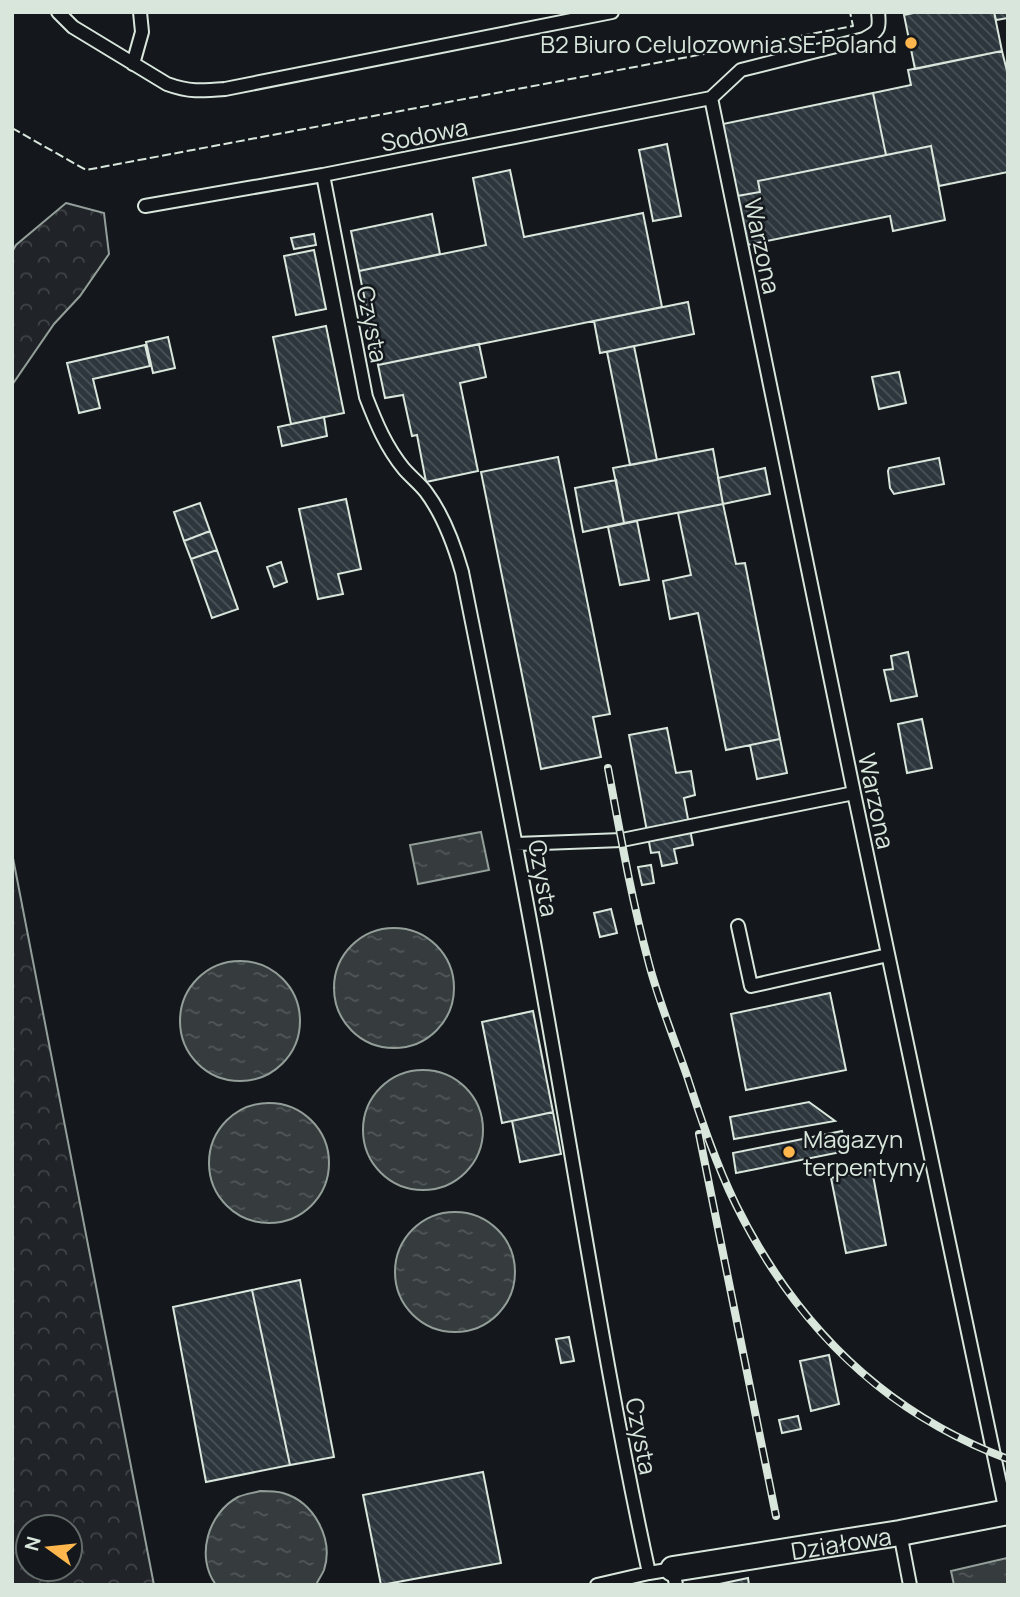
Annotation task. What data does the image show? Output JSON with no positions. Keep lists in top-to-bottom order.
{
  "streets": {
    "street": ["Działowa"],
    "lane": ["Sodowa", "Warzona", "Czysta"]
  },
  "crossings": [
    ["Sodowa", "Warzona"],
    ["Sodowa", "Czysta"],
    ["Warzona", "Działowa"],
    ["Czysta", "Działowa"]
  ],
  "places": ["B2 Biuro Celulozownia SE Poland", "Magazyn terpentyny"],
  "north": "left"
}
